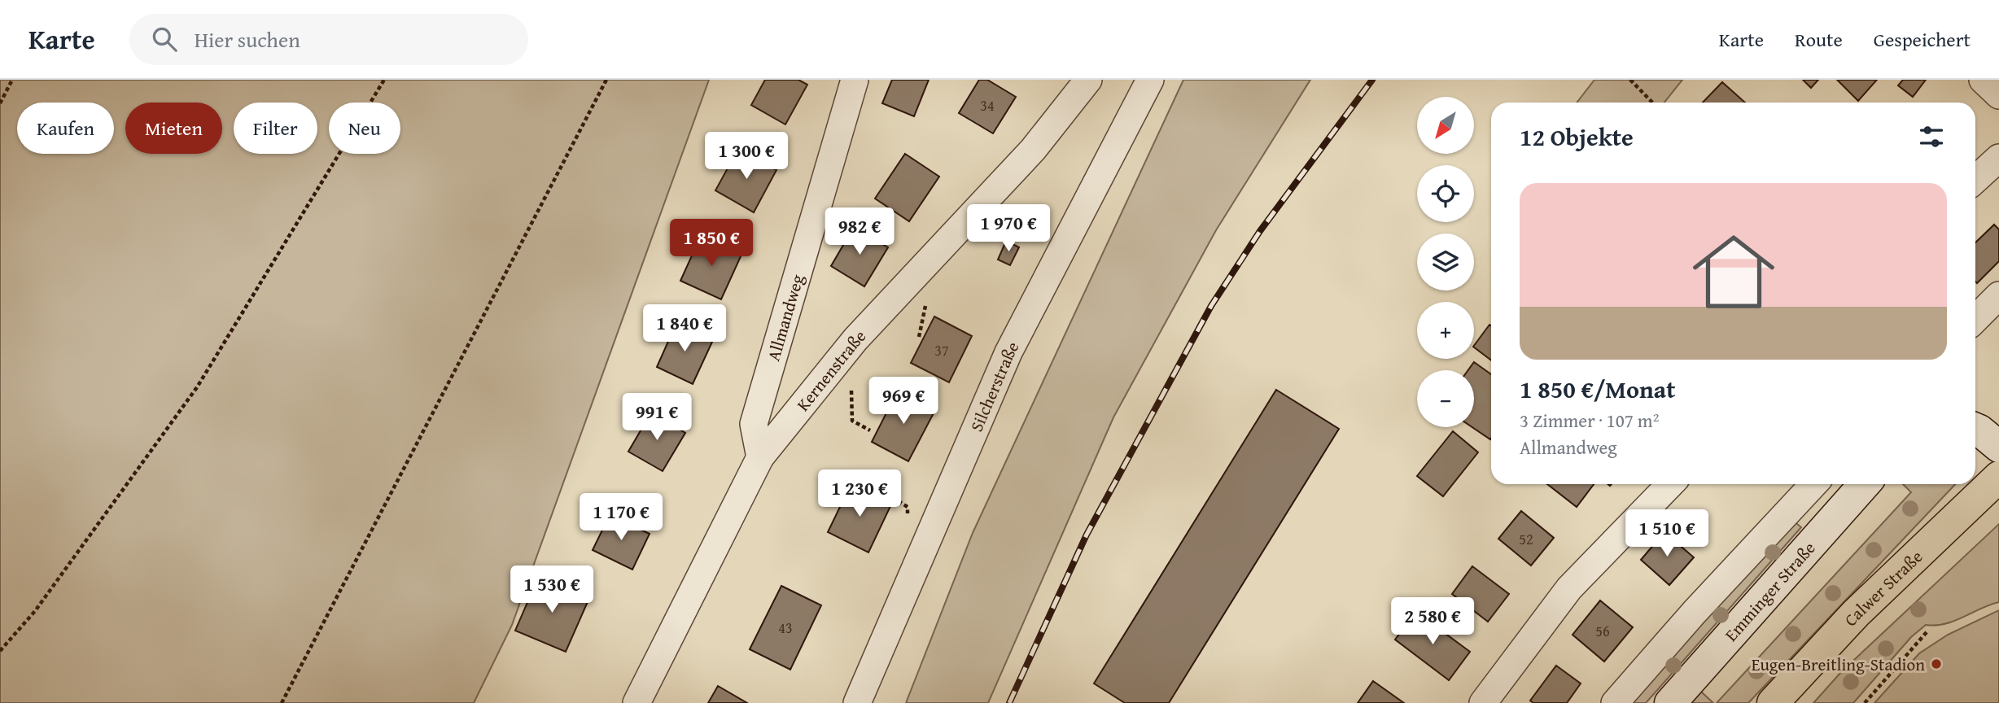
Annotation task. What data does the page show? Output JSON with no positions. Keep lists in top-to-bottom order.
{
  "streets": {
    "main road": ["Calwer Straße"],
    "street": [
      "Allmandweg",
      "Kernenstraße",
      "Silcherstraße",
      "Emminger Straße"
    ]
  },
  "crossings": [
    ["Allmandweg", "Kernenstraße"]
  ],
  "places": ["Eugen-Breitling-Stadion"],
  "house_numbers": [
    "34",
    "37",
    "52",
    "43",
    "56"
  ],
  "north": "bottom left",
  "page": {
    "header": "Karte",
    "search": "Hier suchen",
    "nav": ["Karte", "Route", "Gespeichert"],
    "map_buttons": ["+", "−"],
    "chip": [
      "Kaufen",
      "Mieten",
      "Filter",
      "Neu"
    ],
    "heading": "12 Objekte",
    "price": [
      "1 300 €",
      "1 970 €",
      "982 €",
      "1 850 €",
      "1 840 €",
      "969 €",
      "991 €",
      "1 230 €",
      "1 170 €",
      "1 510 €",
      "1 530 €",
      "2 580 €"
    ],
    "list": [
      {
        "name": "1 850 €/Monat",
        "note": "3 Zimmer · 107 m² · Allmandweg"
      }
    ]
  }
}
